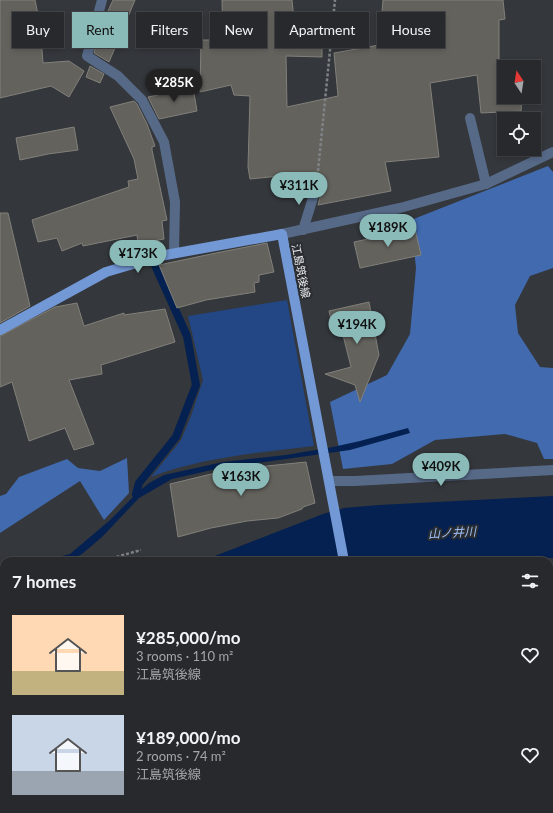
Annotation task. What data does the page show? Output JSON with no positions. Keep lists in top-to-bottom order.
{
  "streets": {
    "main road": ["江島筑後線"]
  },
  "water": ["山ノ井川"],
  "north": "top",
  "page": {
    "chip": [
      "Buy",
      "Rent",
      "Filters",
      "New",
      "Apartment",
      "House"
    ],
    "price": [
      "¥285K",
      "¥311K",
      "¥189K",
      "¥173K",
      "¥194K",
      "¥409K",
      "¥163K"
    ],
    "heading": "7 homes",
    "list": [
      {
        "name": "¥285,000/mo",
        "note": "3 rooms · 110 m² · 江島筑後線"
      },
      {
        "name": "¥189,000/mo",
        "note": "2 rooms · 74 m² · 江島筑後線"
      }
    ]
  }
}
